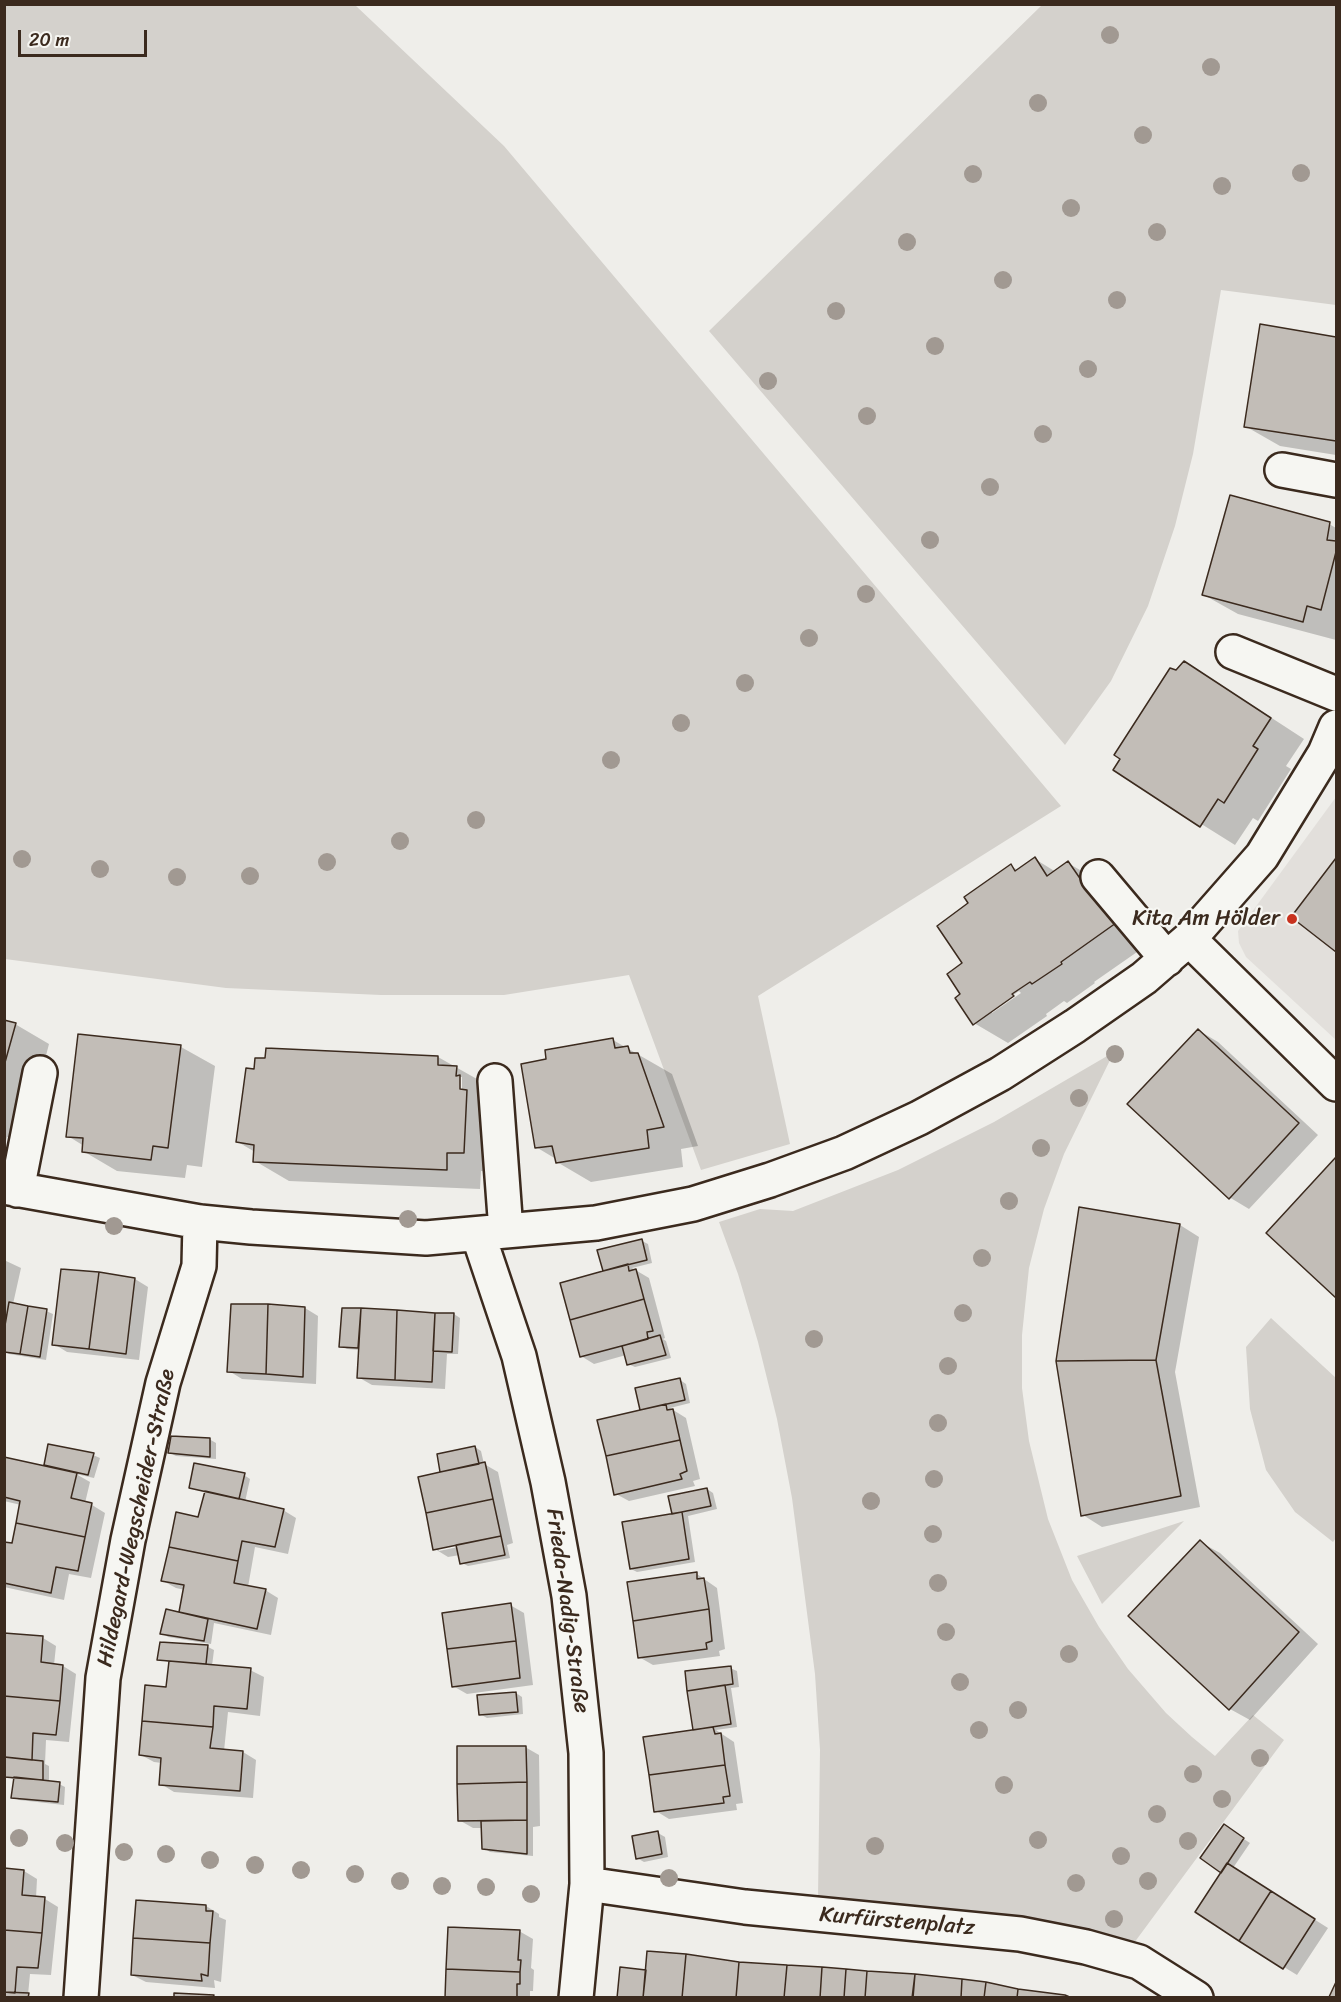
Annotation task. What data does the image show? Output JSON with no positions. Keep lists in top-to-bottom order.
{
  "streets": {
    "street": ["Hildegard-Wegscheider-Straße", "Frieda-Nadig-Straße", "Kurfürstenplatz"]
  },
  "crossings": [
    ["Frieda-Nadig-Straße", "Kurfürstenplatz"]
  ],
  "places": ["Kita Am Hölder"],
  "scale_bar": "20 m"
}
